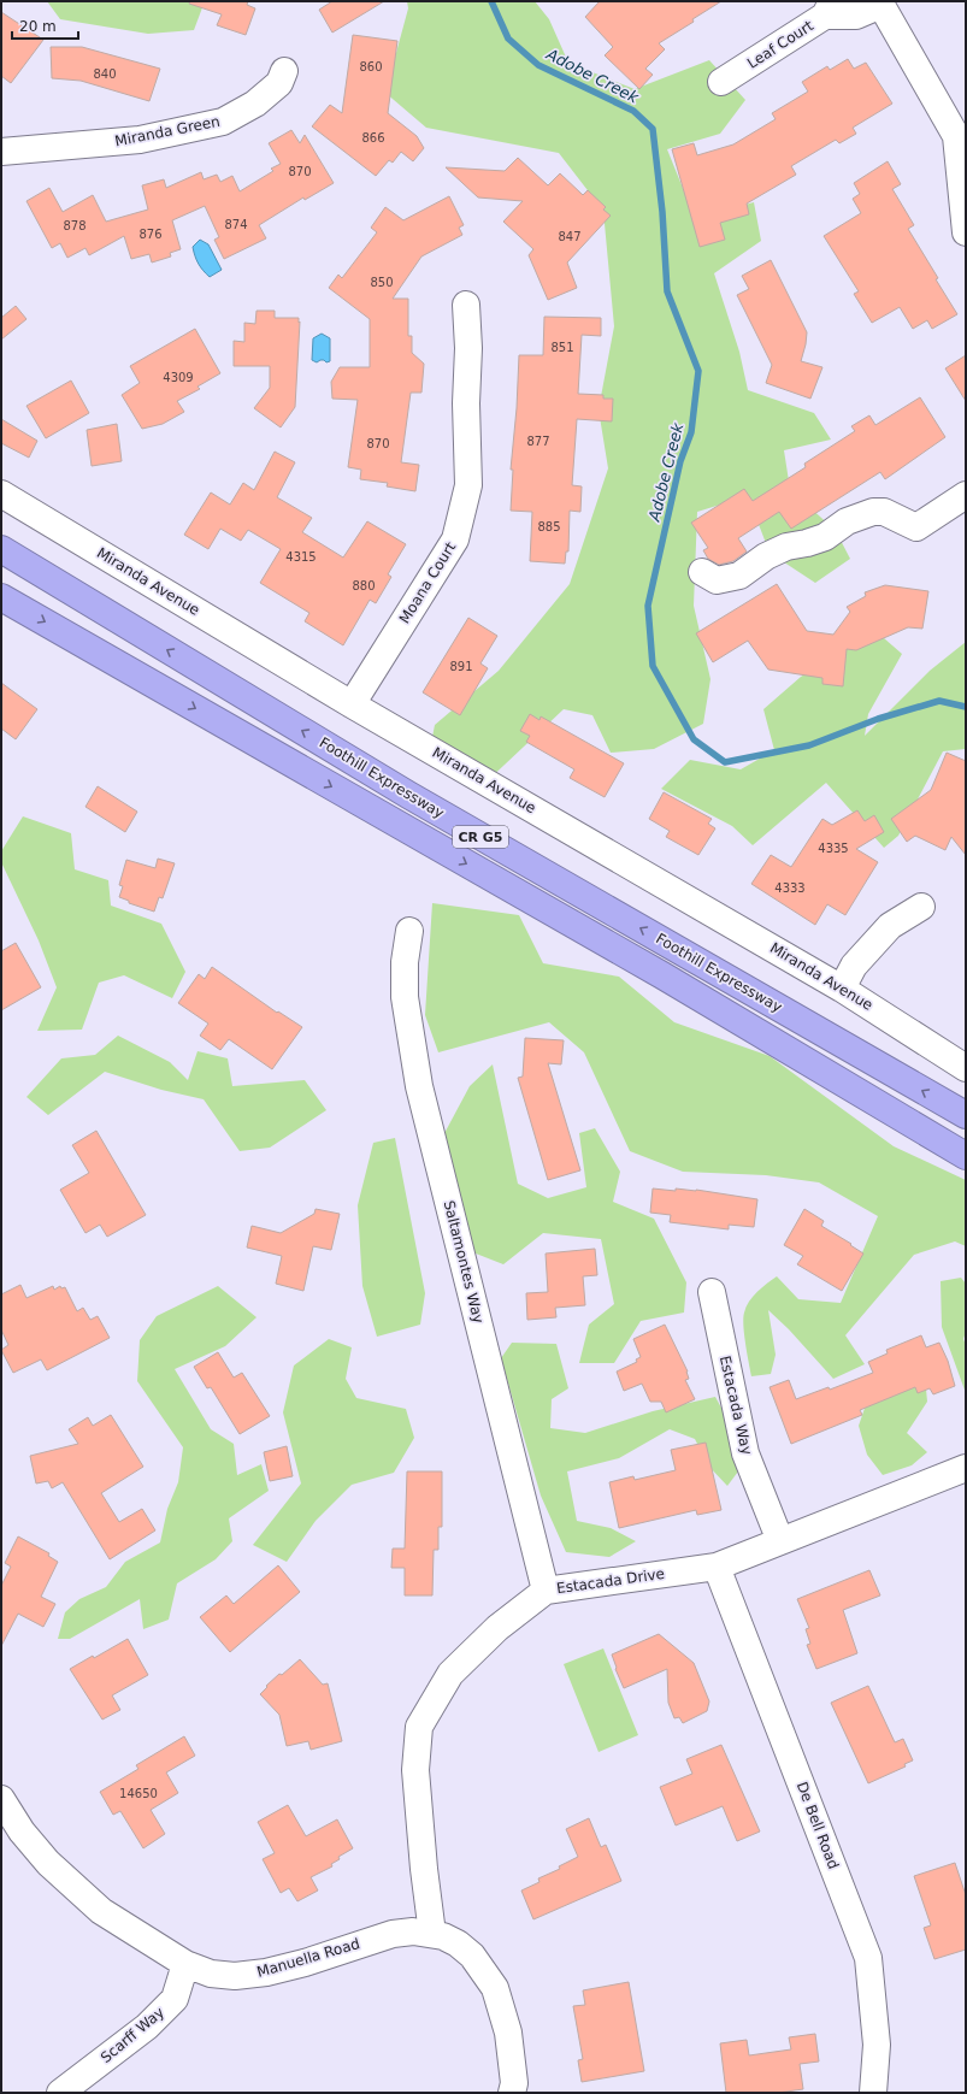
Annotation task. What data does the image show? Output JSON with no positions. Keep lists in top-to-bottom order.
{
  "streets": {
    "highway": ["Foothill Expressway", "CR G5"],
    "street": [
      "Leaf Court",
      "Miranda Green",
      "Miranda Avenue",
      "Moana Court",
      "Saltamontes Way",
      "Estacada Way",
      "Estacada Drive",
      "De Bell Road",
      "Manuella Road",
      "Scarff Way"
    ]
  },
  "crossings": [
    ["Miranda Avenue", "Moana Court"],
    ["Saltamontes Way", "Estacada Drive"],
    ["Estacada Way", "Estacada Drive"],
    ["Estacada Drive", "De Bell Road"],
    ["Estacada Drive", "Manuella Road"],
    ["Manuella Road", "Scarff Way"]
  ],
  "water": ["Adobe Creek"],
  "house_numbers": [
    "860",
    "840",
    "866",
    "870",
    "874",
    "878",
    "876",
    "847",
    "850",
    "851",
    "4309",
    "877",
    "870",
    "885",
    "4315",
    "880",
    "891",
    "4335",
    "4333",
    "14650"
  ],
  "scale_bar": "20 m"
}
